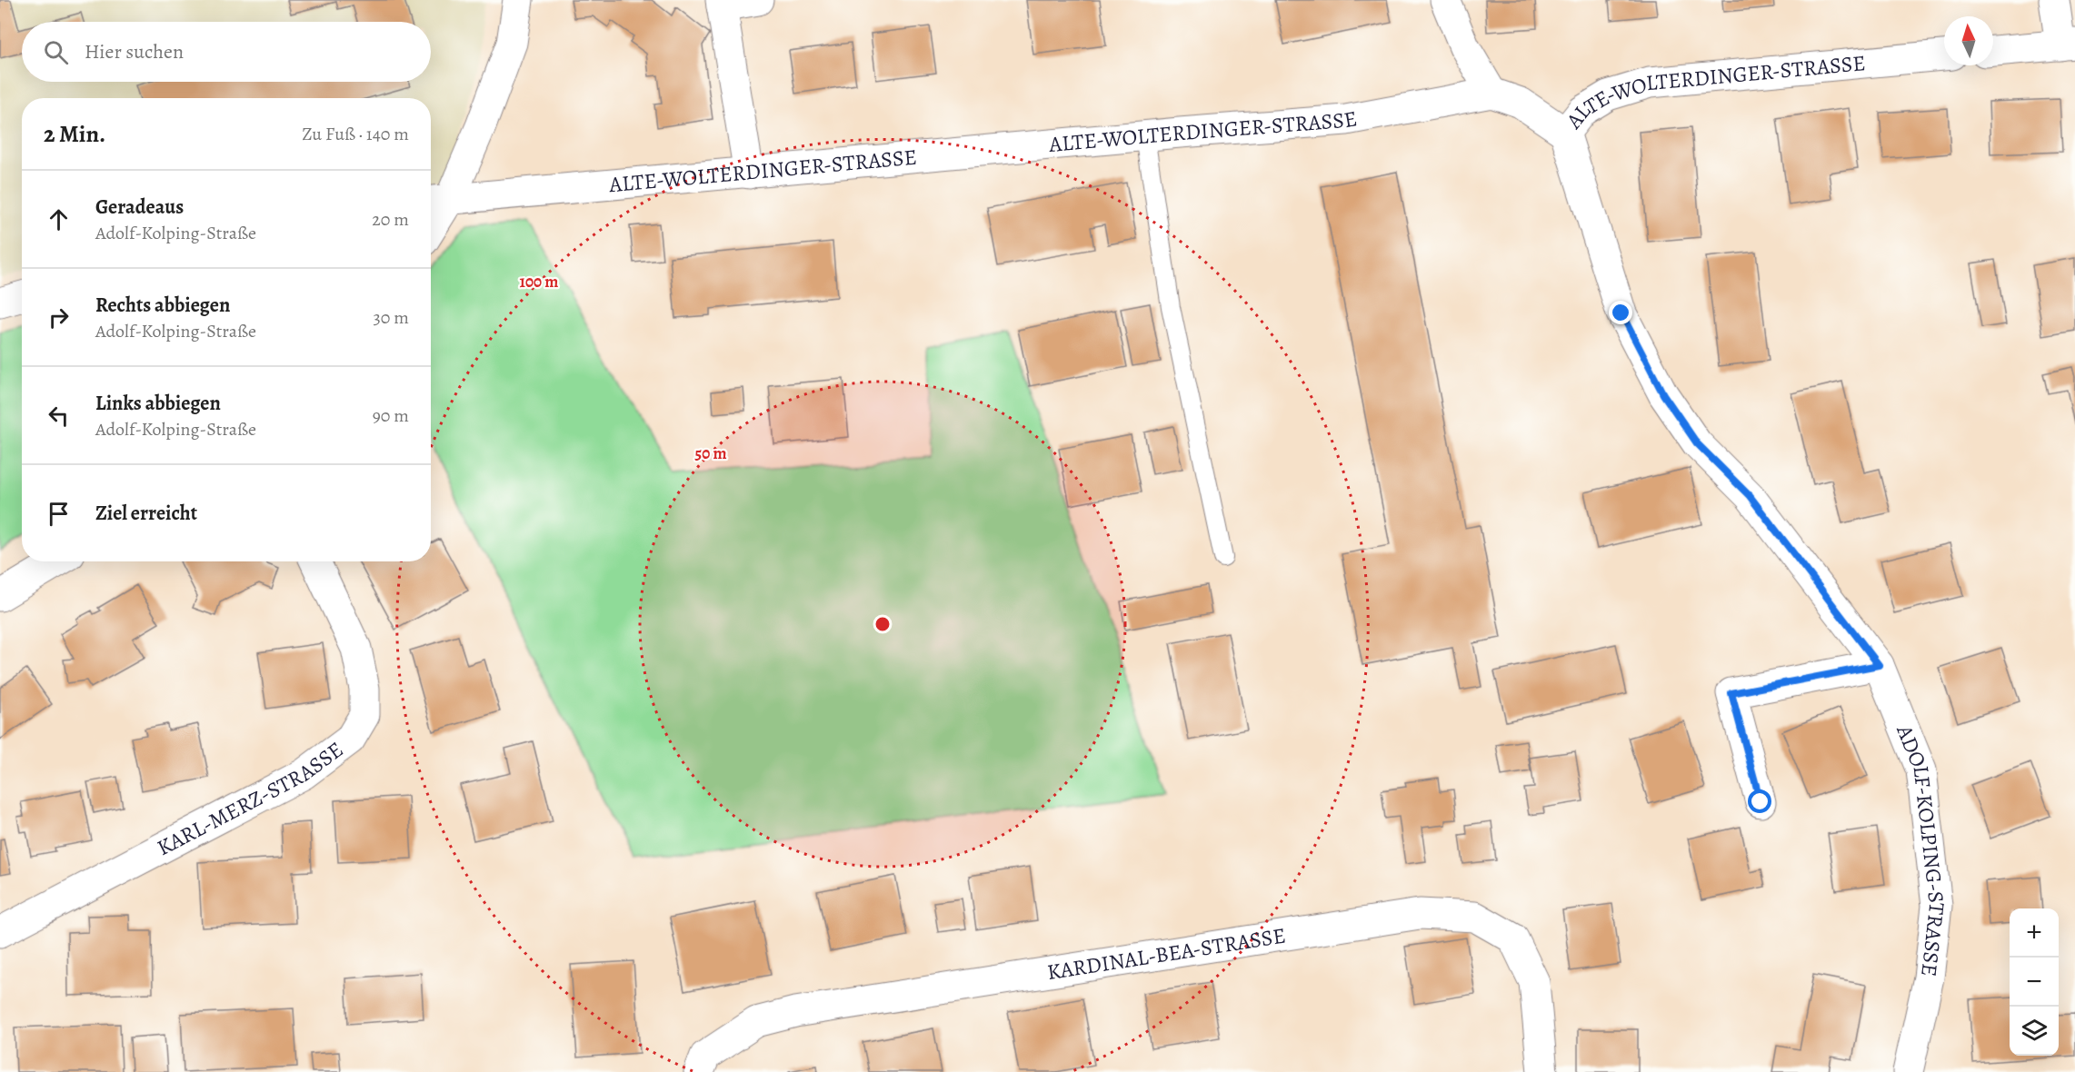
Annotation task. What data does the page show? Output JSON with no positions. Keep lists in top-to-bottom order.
{
  "streets": {
    "street": [
      "ALTE-WOLTERDINGER-STRASSE",
      "KARL-MERZ-STRASSE",
      "ADOLF-KOLPING-STRASSE",
      "KARDINAL-BEA-STRASSE"
    ]
  },
  "crossings": [
    ["ALTE-WOLTERDINGER-STRASSE", "ADOLF-KOLPING-STRASSE"]
  ],
  "north": "top",
  "page": {
    "search": "Hier suchen",
    "heading": ["2 Min.", "Zu Fuß · 140 m"],
    "list": [
      ["Geradeaus", "Adolf-Kolping-Straße", "20 m"],
      ["Rechts abbiegen", "Adolf-Kolping-Straße", "30 m"],
      ["Links abbiegen", "Adolf-Kolping-Straße", "90 m"],
      "Ziel erreicht"
    ],
    "map_buttons": ["+", "−"]
  },
  "rings": ["100 m", "50 m"]
}
